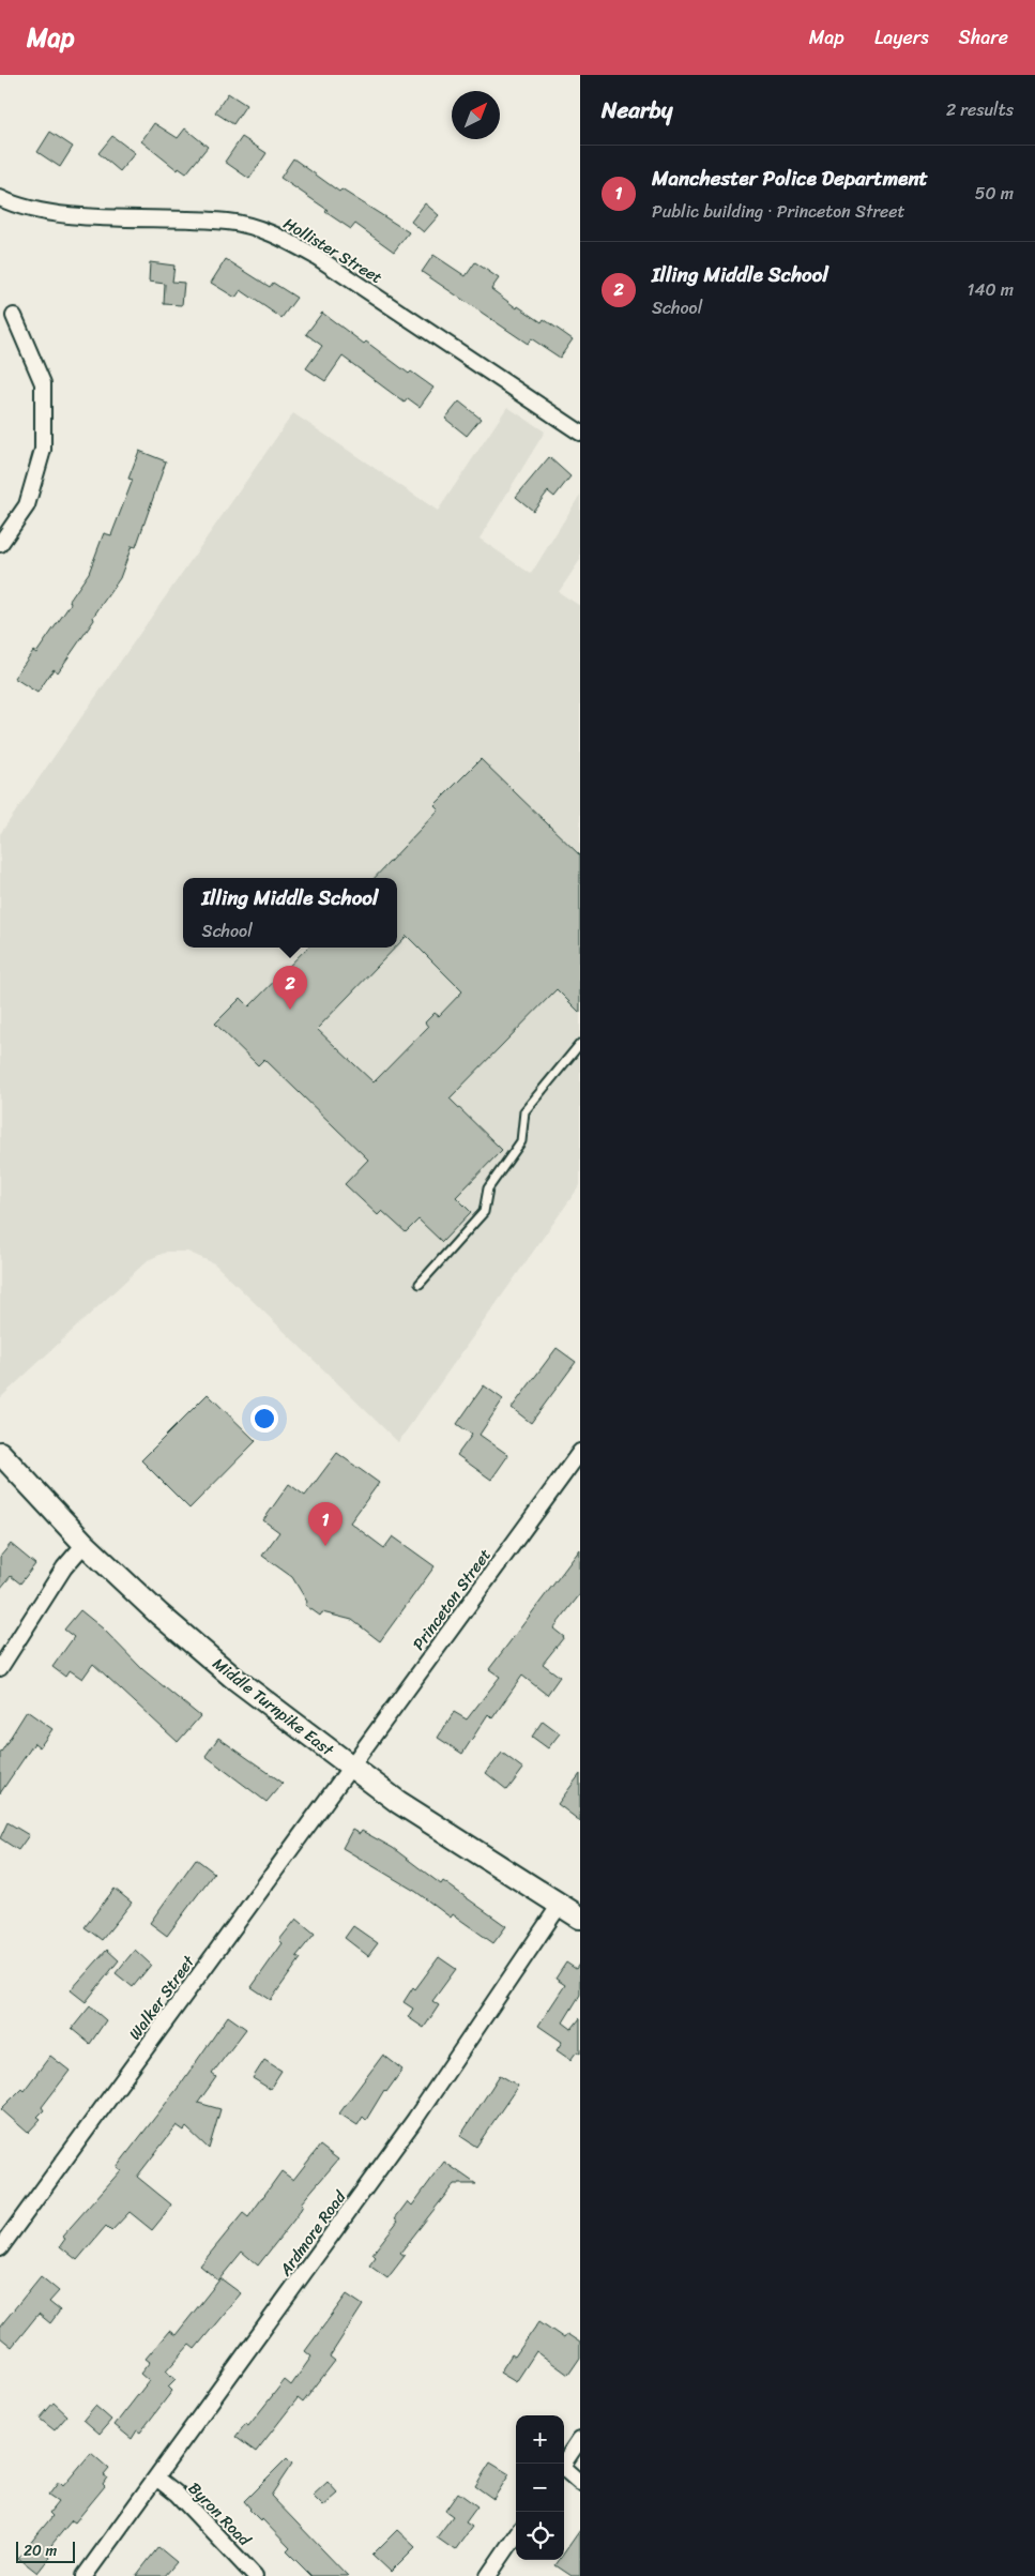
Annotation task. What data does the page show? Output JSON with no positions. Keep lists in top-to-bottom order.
{
  "streets": {
    "main road": ["Middle Turnpike East"],
    "street": [
      "Hollister Street",
      "Princeton Street",
      "Walker Street",
      "Ardmore Road",
      "Byron Road"
    ]
  },
  "crossings": [
    ["Princeton Street", "Middle Turnpike East"],
    ["Princeton Street", "Walker Street"],
    ["Middle Turnpike East", "Walker Street"],
    ["Middle Turnpike East", "Ardmore Road"],
    ["Ardmore Road", "Byron Road"]
  ],
  "scale_bar": "20 m",
  "north": "top right",
  "page": {
    "header": "Map",
    "nav": ["Map", "Layers", "Share"],
    "heading": ["Nearby", "2 results"],
    "list": [
      {
        "mark": "1",
        "name": "Manchester Police Department",
        "note": "Public building · Princeton Street",
        "value": "50 m"
      },
      {
        "mark": "2",
        "name": "Illing Middle School",
        "note": "School",
        "value": "140 m"
      }
    ],
    "popup": ["Illing Middle School", "School"],
    "pins": ["2", "1"],
    "map_buttons": ["+", "−"],
    "scale": "20 m"
  }
}
